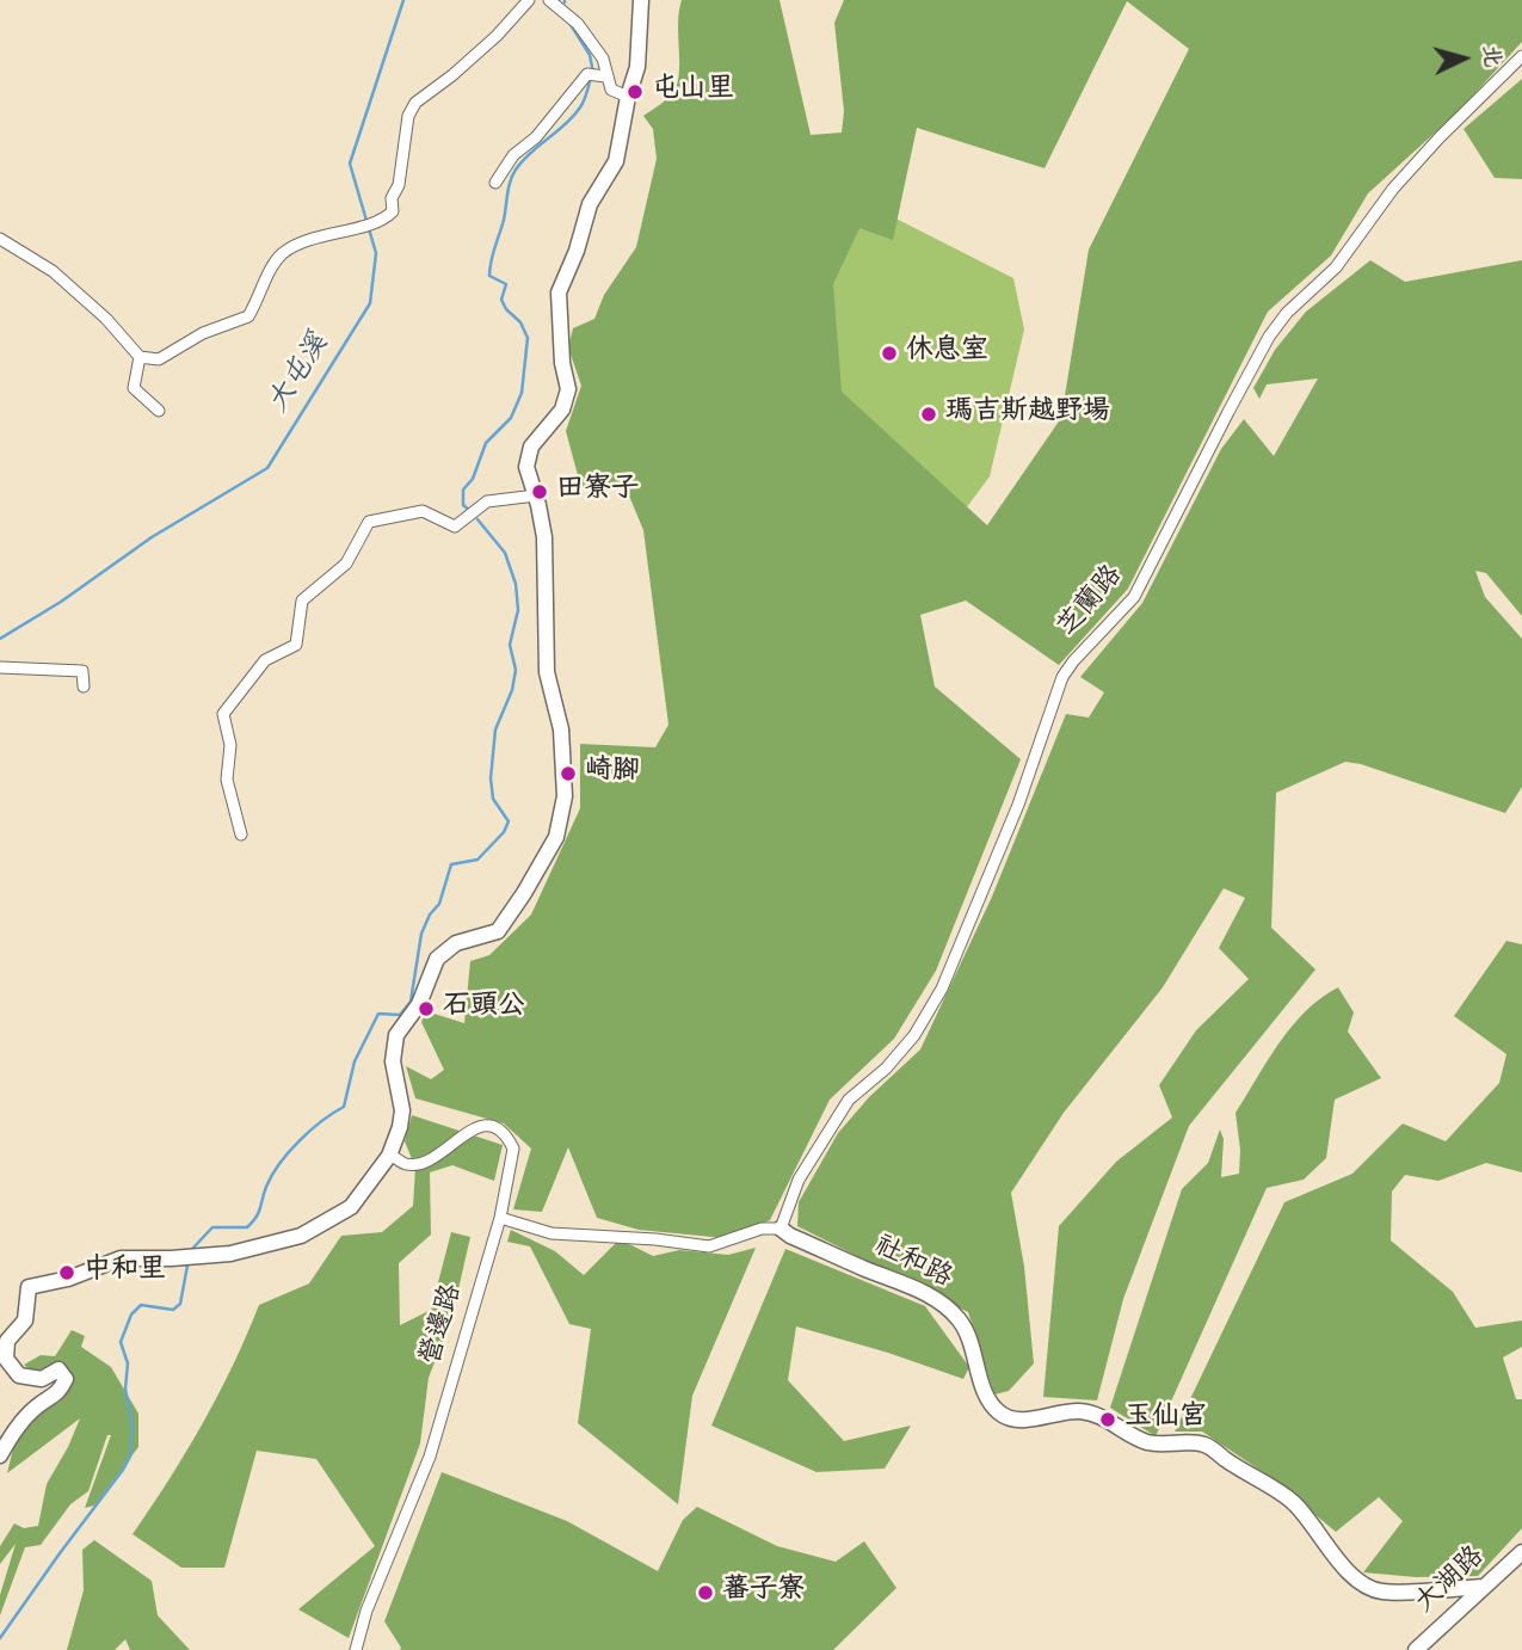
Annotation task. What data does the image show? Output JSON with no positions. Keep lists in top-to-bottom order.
{
  "streets": {
    "street": [
      "芝蘭路",
      "社和路",
      "營邊路",
      "大湖路"
    ]
  },
  "crossings": [
    ["芝蘭路", "社和路"],
    ["社和路", "大湖路"]
  ],
  "water": ["大屯溪"],
  "places": [
    "屯山里",
    "休息室",
    "瑪吉斯越野場",
    "田寮子",
    "崎腳",
    "石頭公",
    "中和里",
    "玉仙宮",
    "蕃子寮"
  ],
  "north": "right"
}
